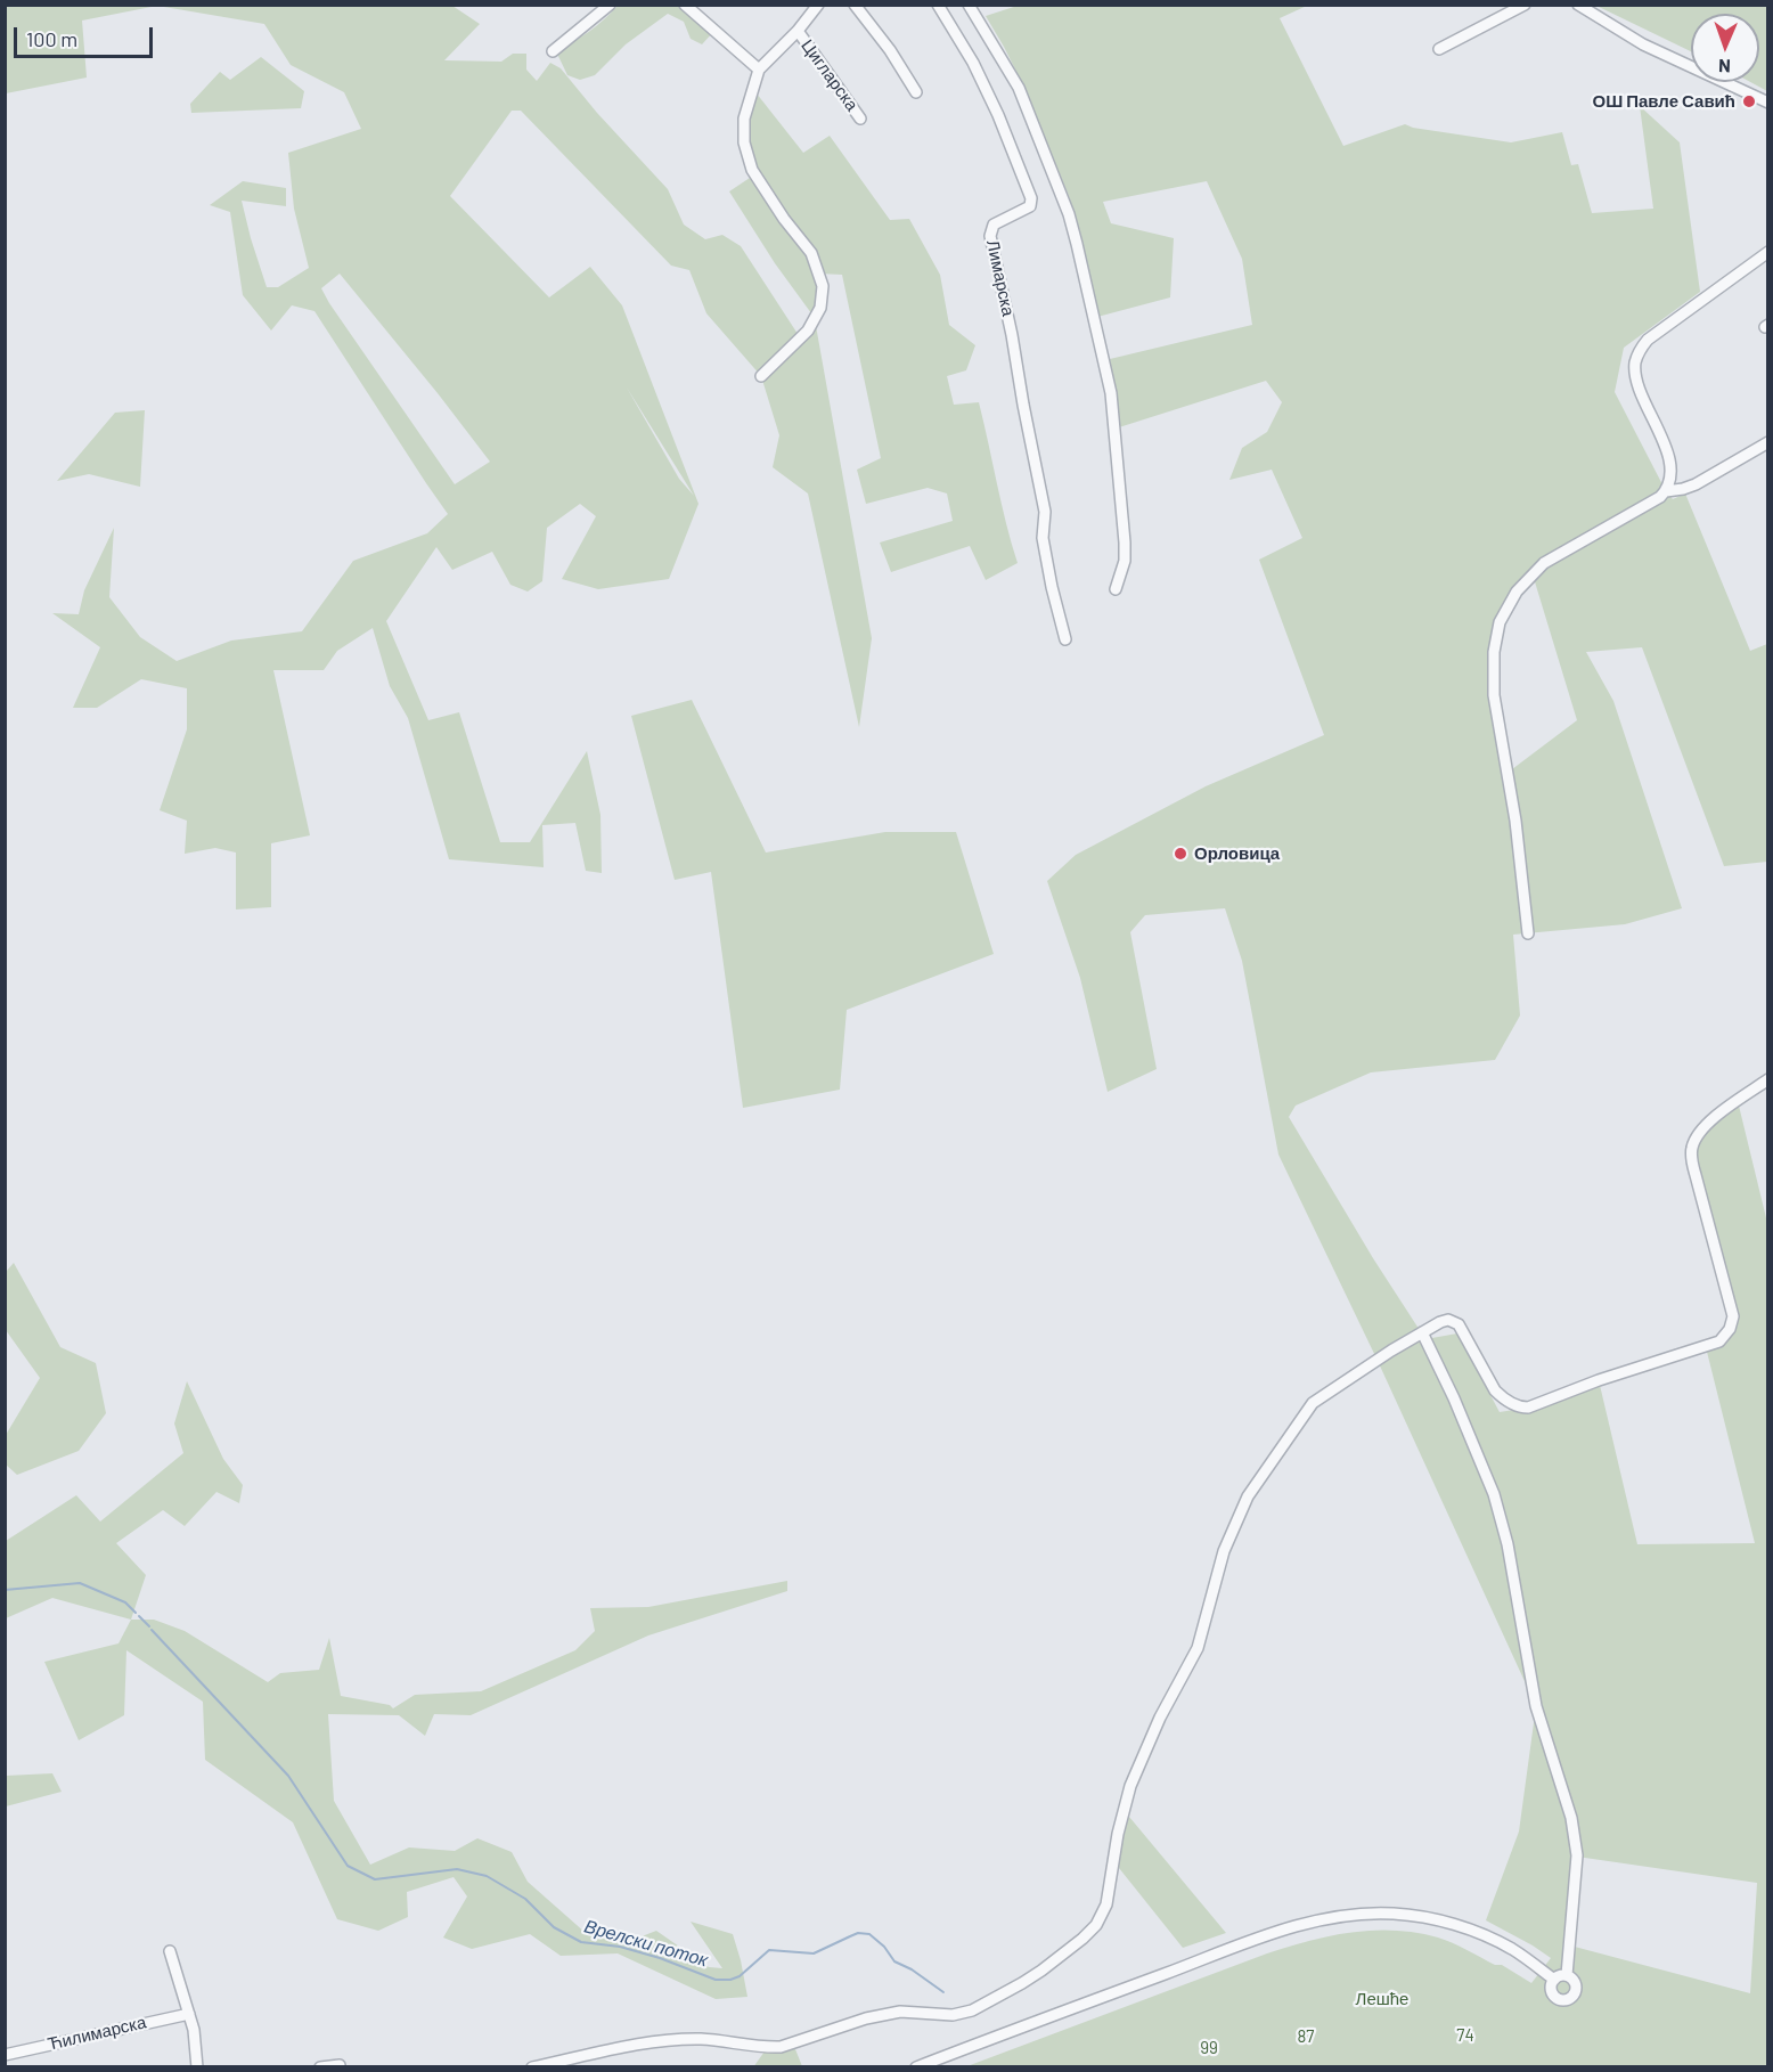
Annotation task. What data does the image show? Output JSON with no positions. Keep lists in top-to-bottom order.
{
  "streets": {
    "street": ["Цигларска", "Лимарска", "Ћилимарска"]
  },
  "water": ["Врелски поток"],
  "parks": [
    "Лешће",
    "74",
    "87",
    "99"
  ],
  "places": ["ОШ Павле Савић", "Орловица"],
  "scale_bar": "100 m",
  "north": "bottom"
}
